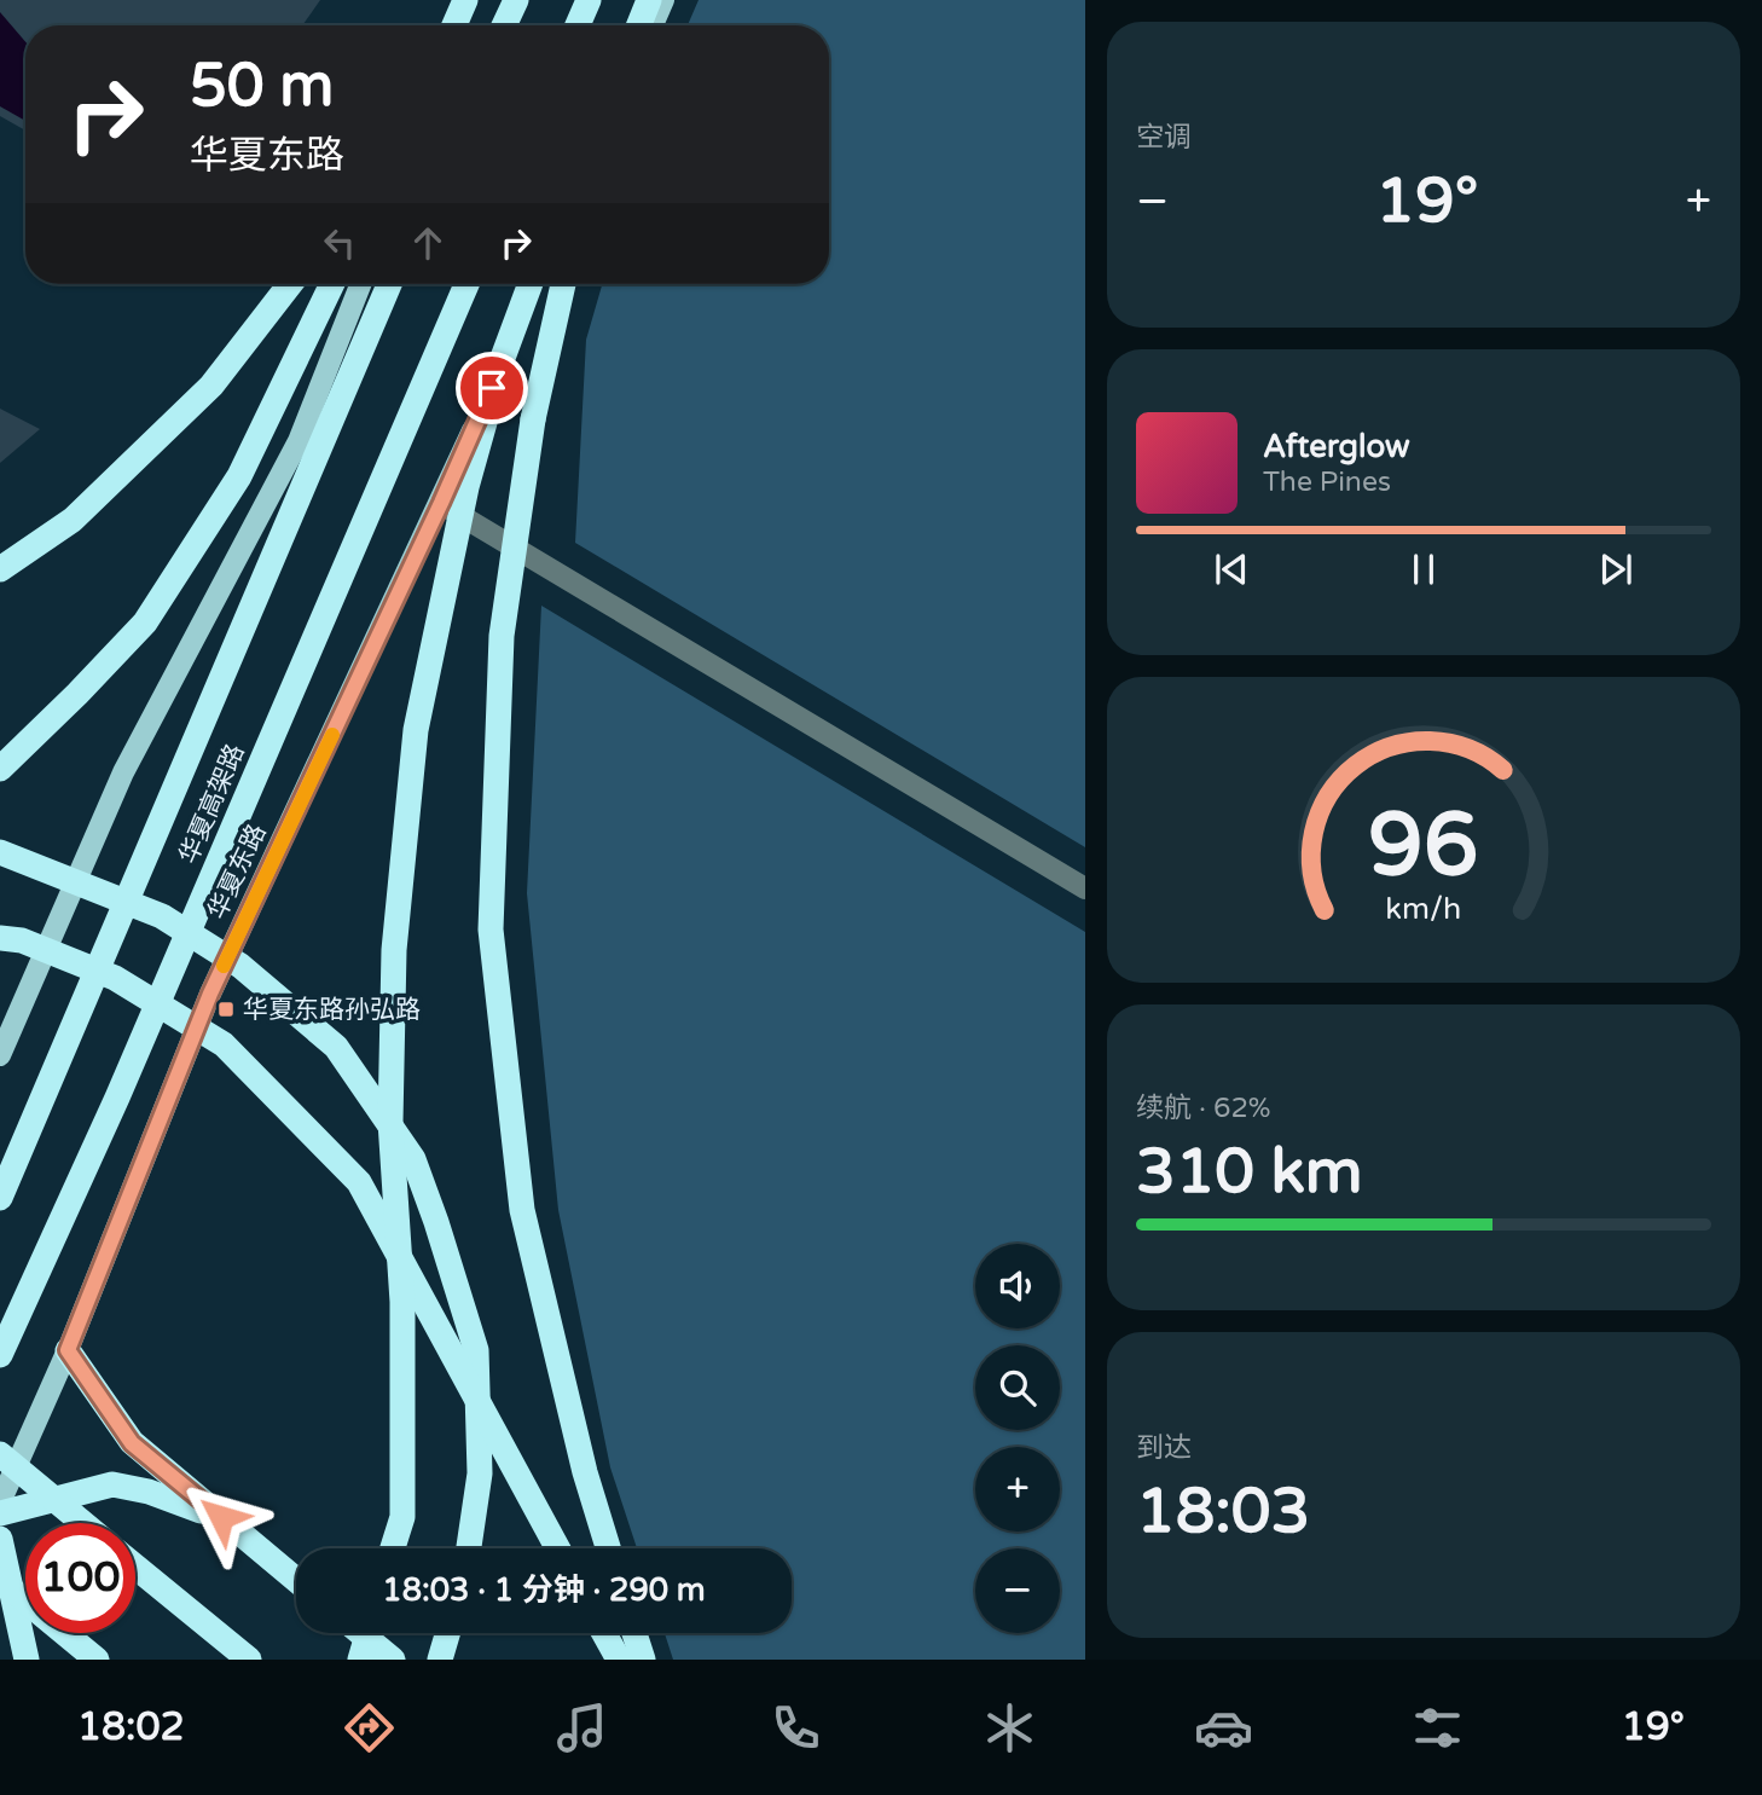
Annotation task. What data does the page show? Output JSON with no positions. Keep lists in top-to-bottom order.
{
  "streets": {
    "highway": ["华夏高架路"],
    "main road": ["华夏东路"]
  },
  "places": {
    "transit": ["华夏东路孙弘路"]
  },
  "page": {
    "tile": [
      "空调",
      ["续航 · 62%", "310 km"],
      ["到达", "18:03"]
    ],
    "turn": ["50 m", "华夏东路"],
    "heat": ["−", "19°", "+"],
    "song": ["Afterglow", "The Pines"],
    "map_buttons": ["+", "−"],
    "limit": "100",
    "trip": "18:03 · 1 分钟 · 290 m",
    "tabs": ["18:02", "19°"],
    "gauge": ["96", "km/h"]
  }
}
